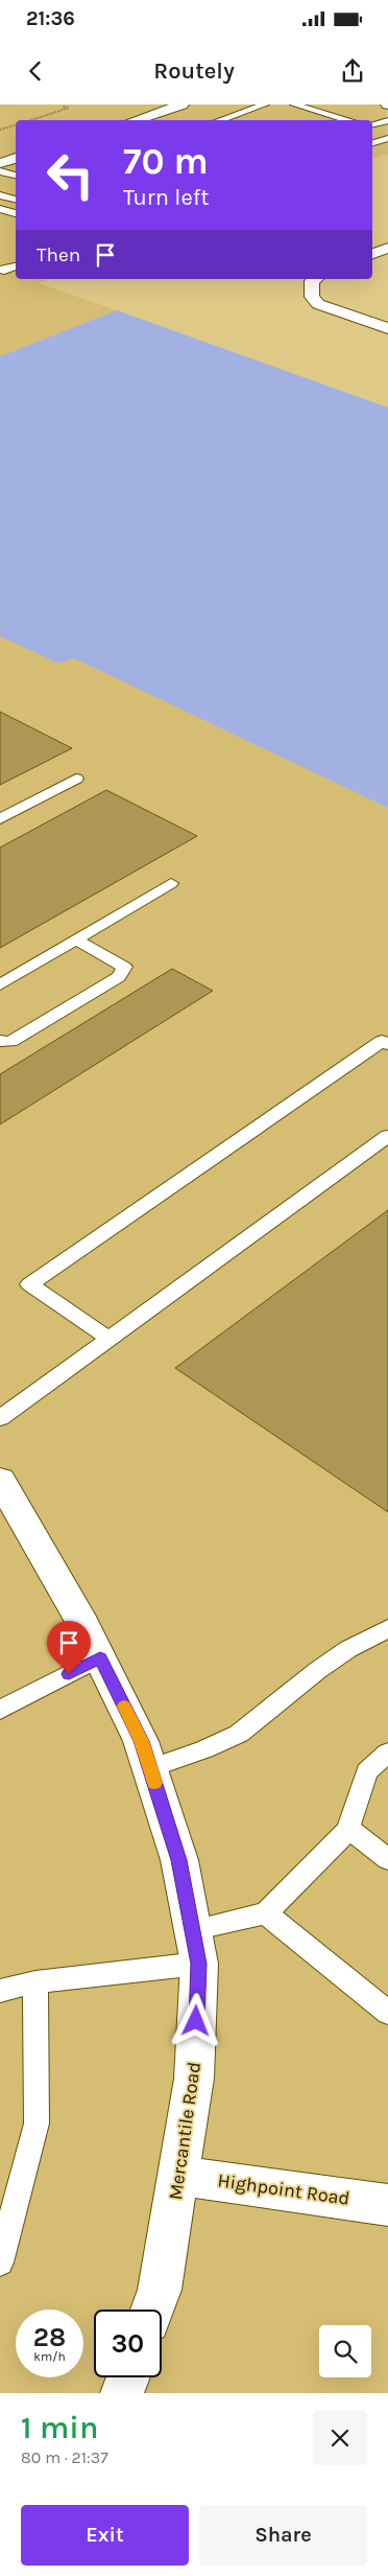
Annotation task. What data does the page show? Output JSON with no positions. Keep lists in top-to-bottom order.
{
  "streets": {
    "street": ["Mercantile Road", "Highpoint Road"]
  },
  "crossings": [
    ["Mercantile Road", "Highpoint Road"]
  ],
  "page": {
    "status": "21:36",
    "header": "Routely",
    "turn": ["70 m", "Turn left"],
    "then": "Then",
    "speed": "28 km/h",
    "limit": "30",
    "heading": ["1 min", "80 m · 21:37"],
    "buttons": ["Exit", "Share"]
  }
}
